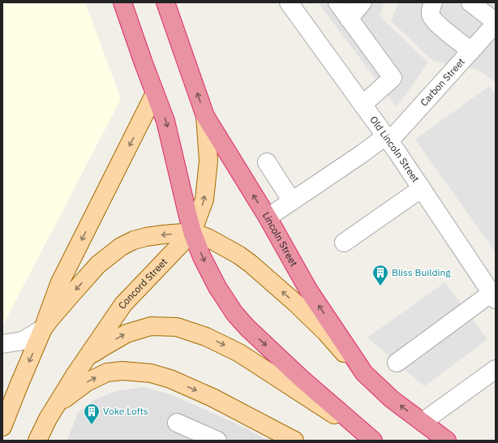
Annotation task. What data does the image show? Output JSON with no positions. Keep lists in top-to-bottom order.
{
  "streets": {
    "highway": ["Lincoln Street"],
    "main road": ["Concord Street"],
    "street": ["Carbon Street", "Old Lincoln Street"]
  },
  "crossings": [
    ["Carbon Street", "Old Lincoln Street"],
    ["Carbon Street", "Lincoln Street"],
    ["Lincoln Street", "Concord Street"]
  ],
  "places": {
    "building": ["Bliss Building", "Voke Lofts"]
  }
}
